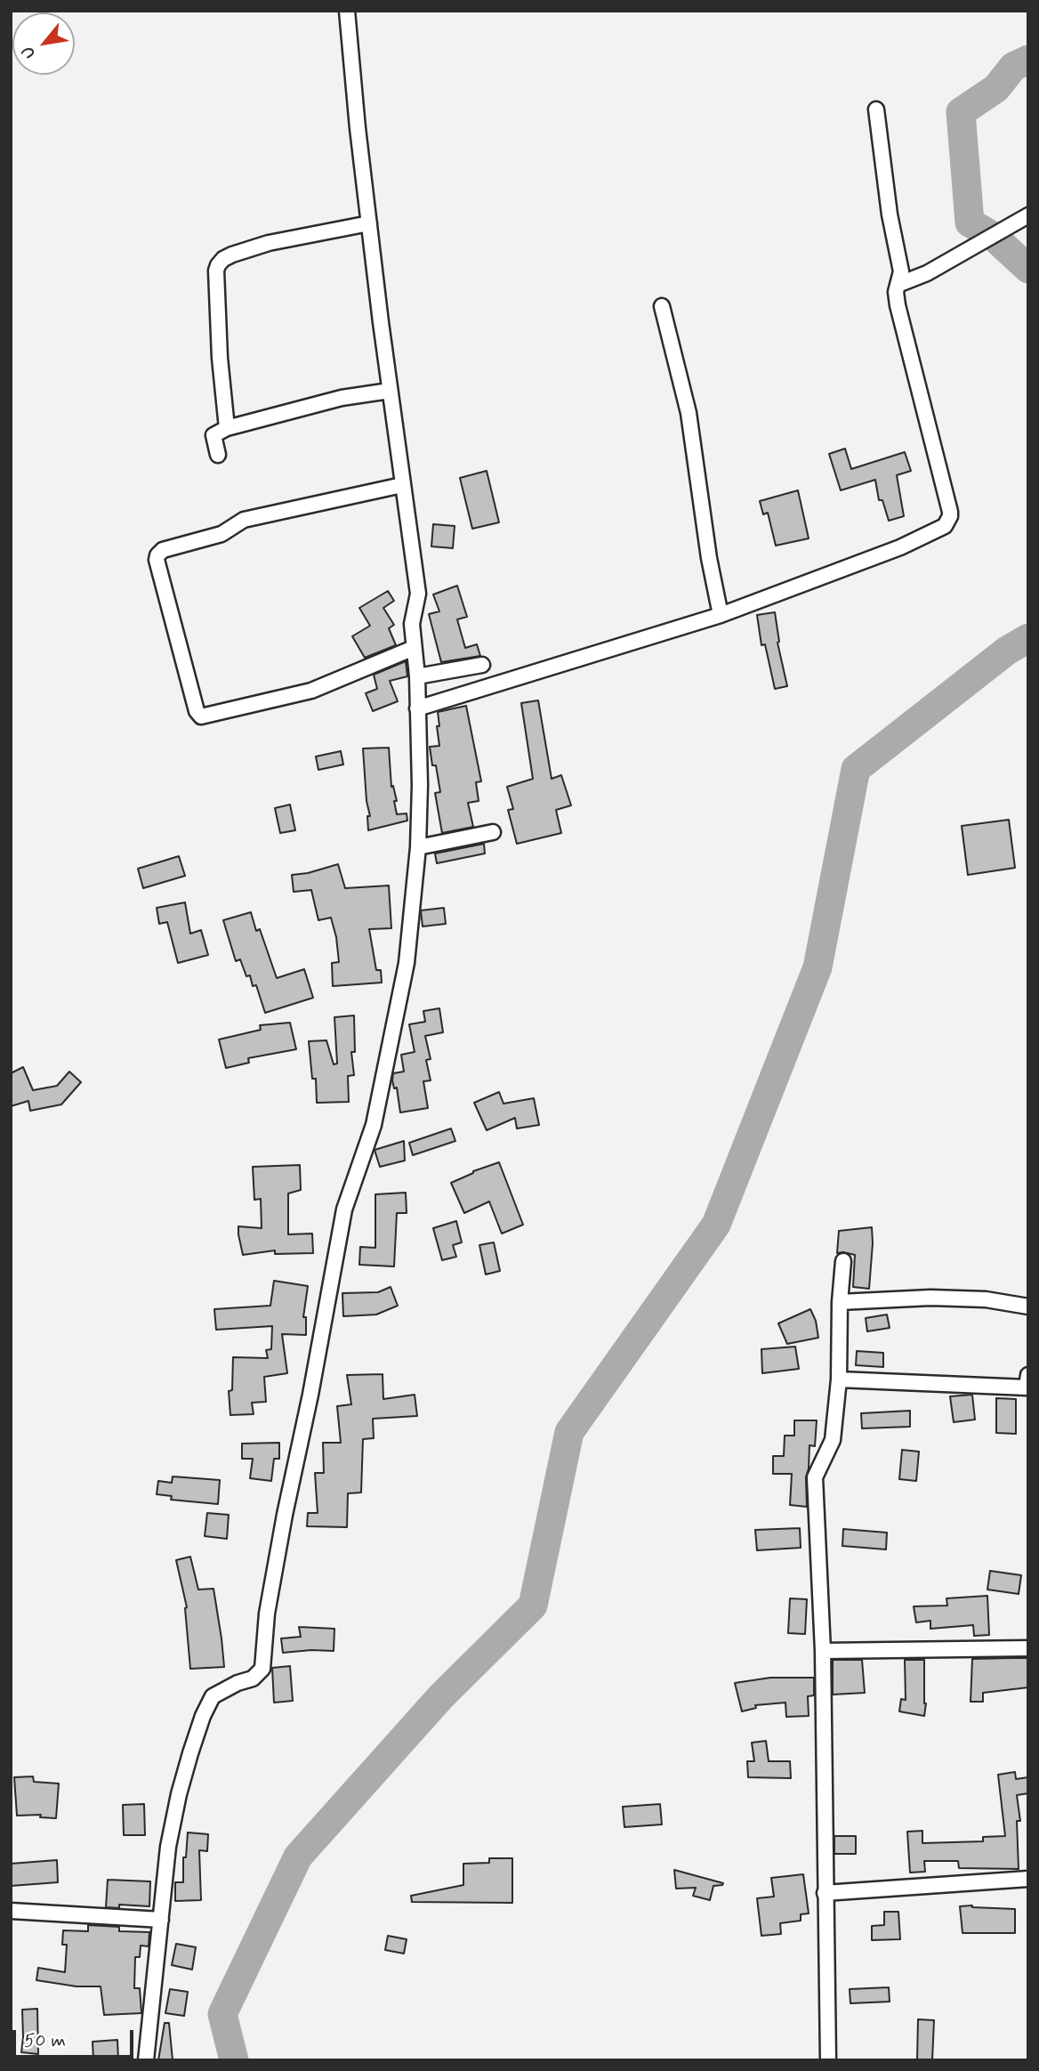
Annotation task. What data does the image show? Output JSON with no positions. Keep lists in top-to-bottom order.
{
  "scale_bar": "50 m",
  "north": "bottom left"
}
